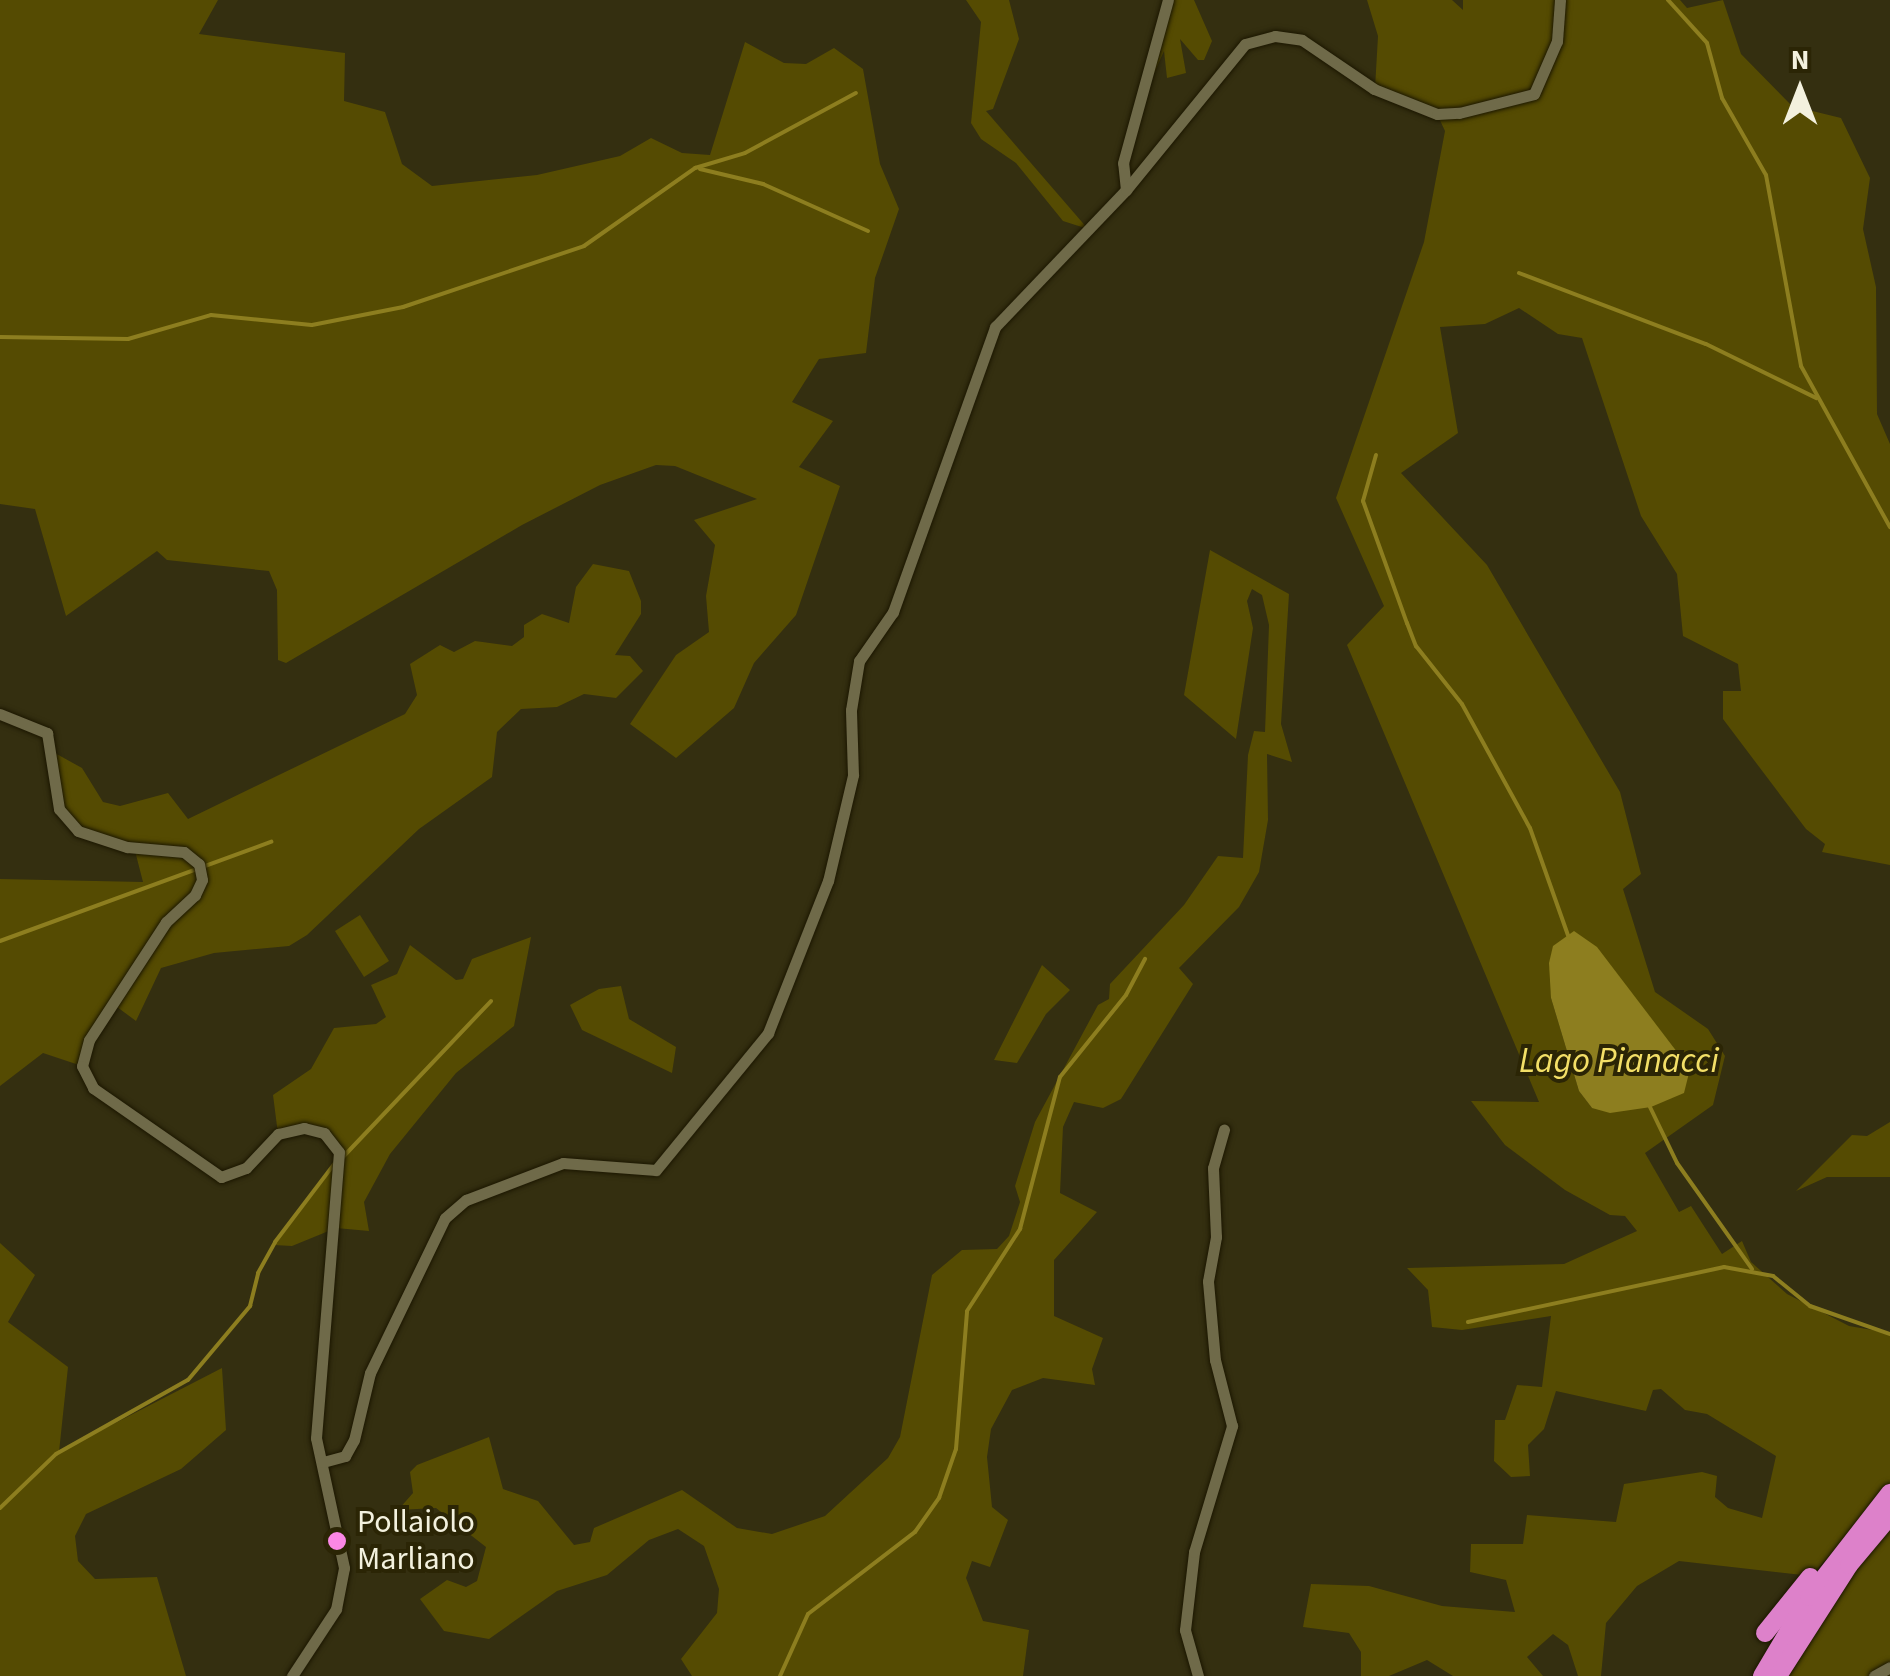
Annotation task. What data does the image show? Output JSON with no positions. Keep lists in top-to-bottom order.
{
  "water": ["Lago Pianacci"],
  "places": ["Pollaiolo Marliano"],
  "north": "top"
}
